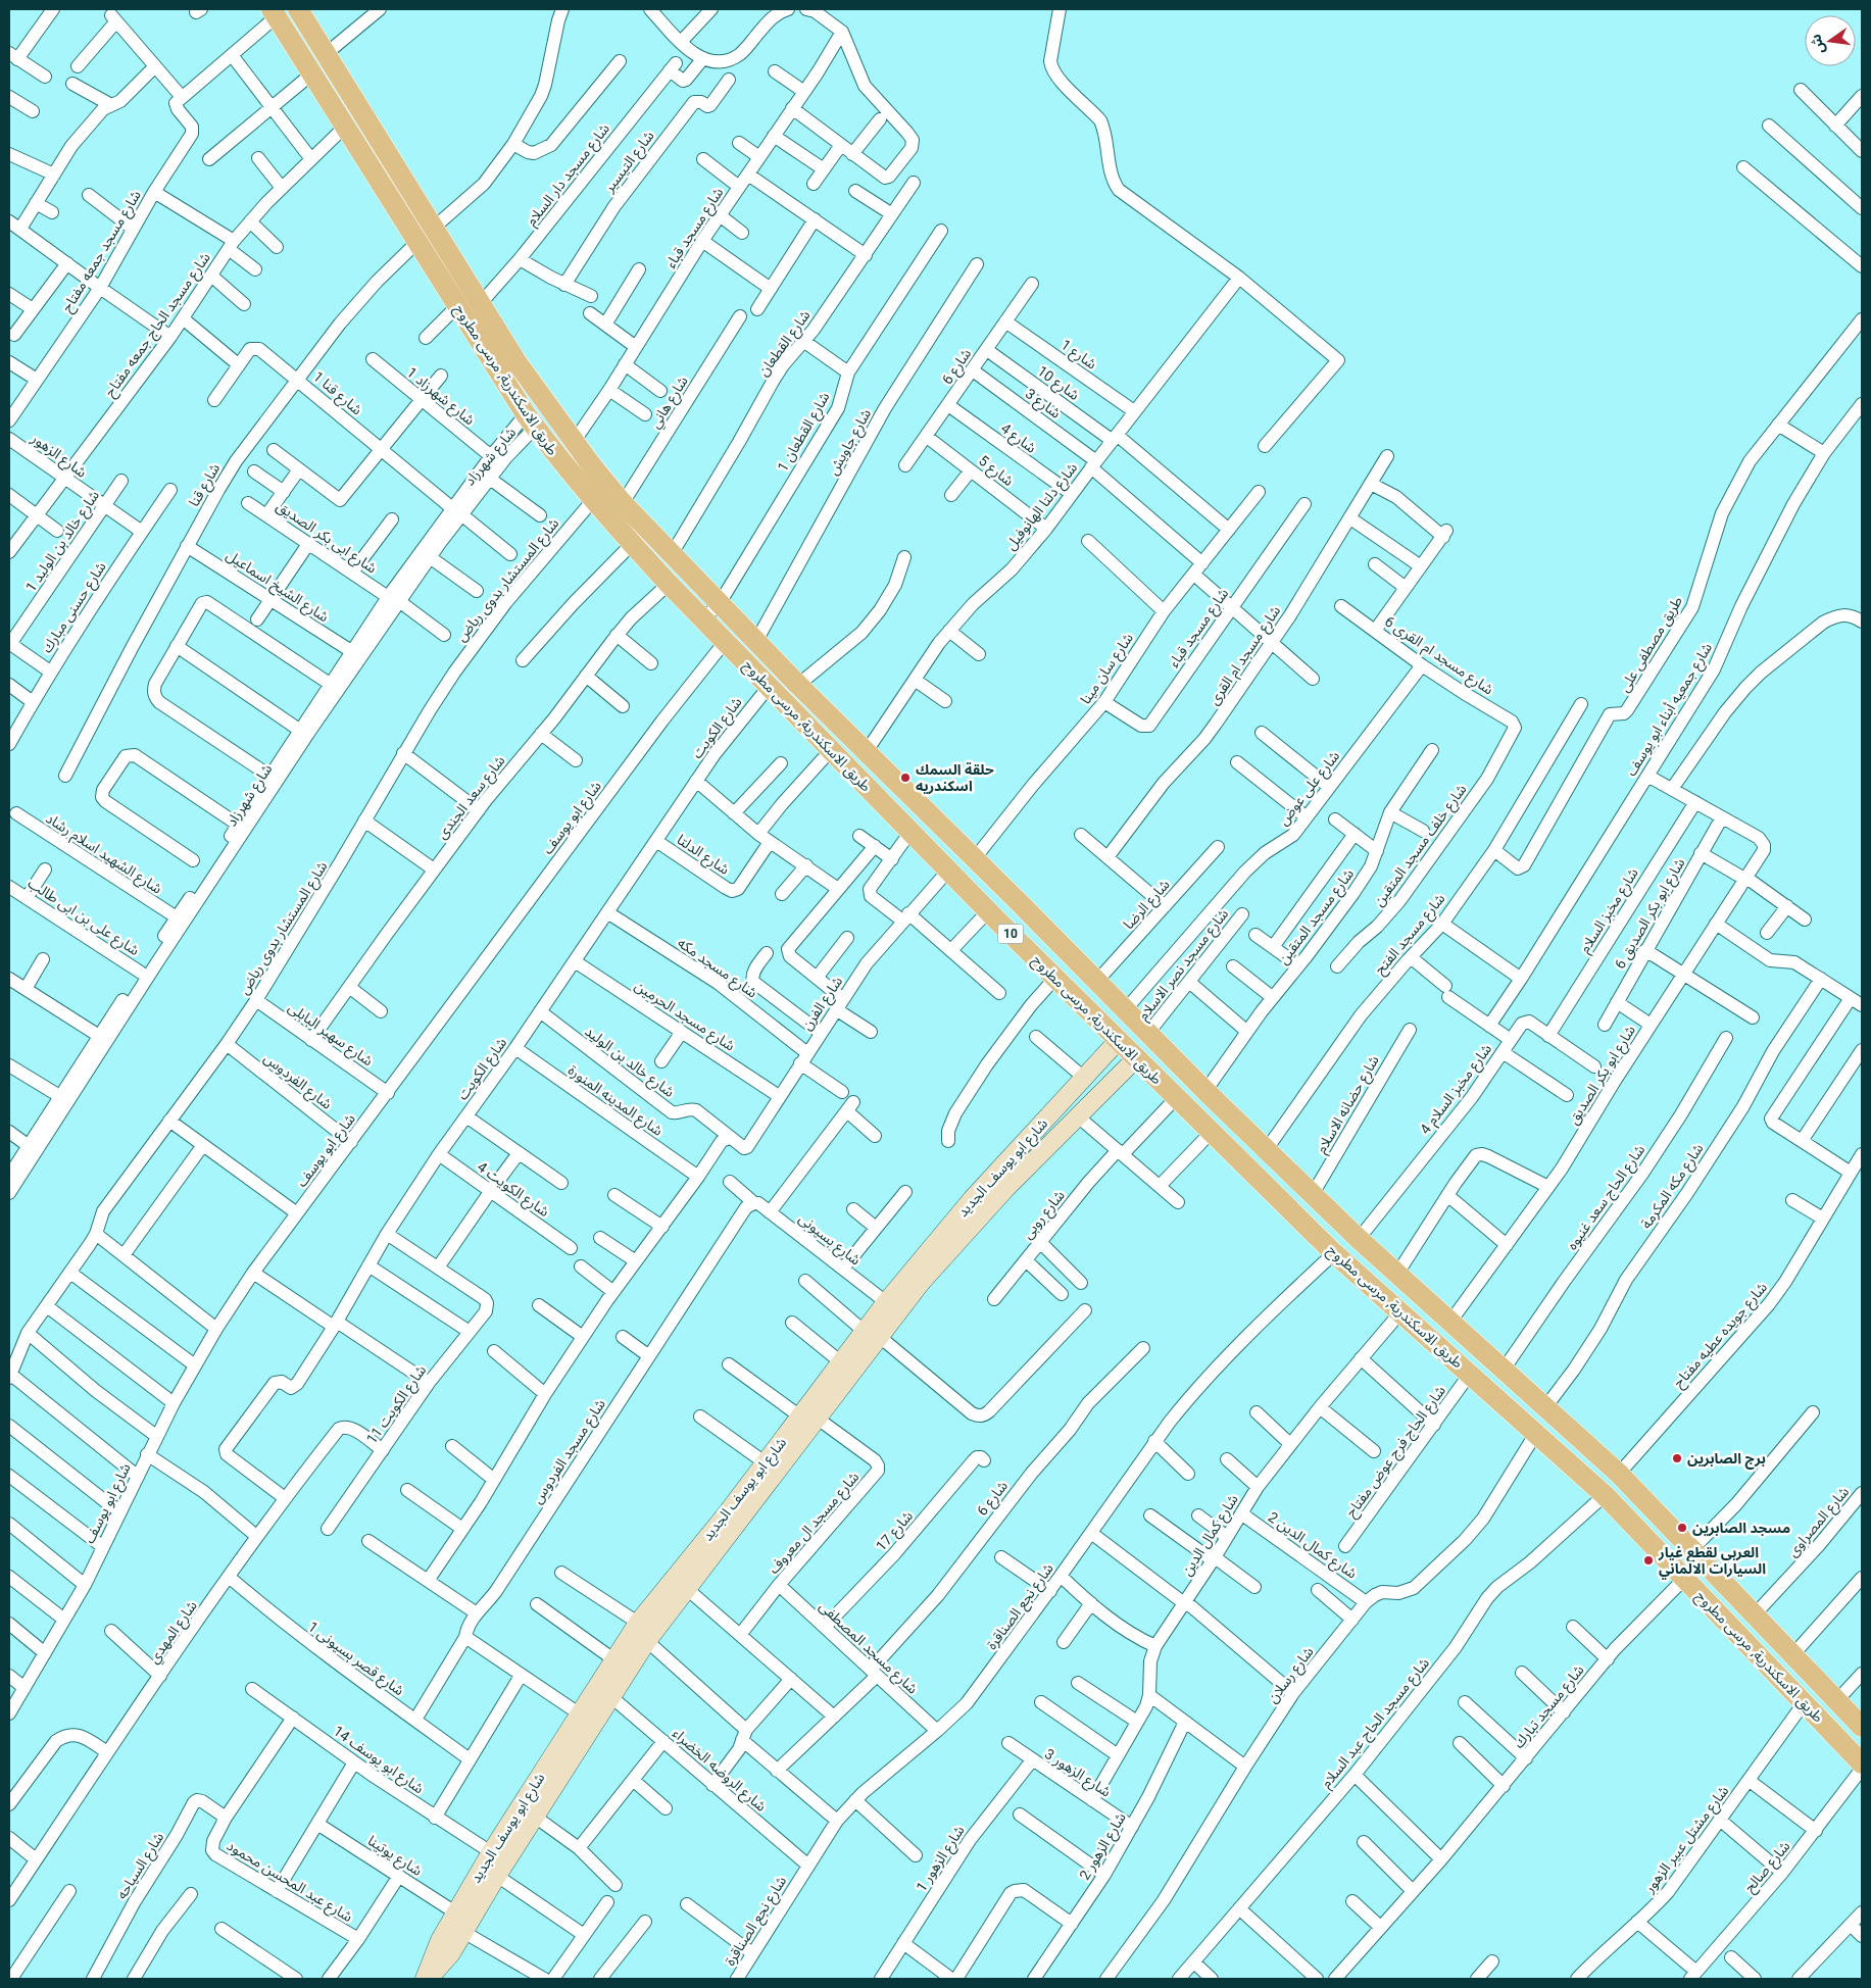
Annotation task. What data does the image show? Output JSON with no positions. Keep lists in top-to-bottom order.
{
  "streets": {
    "main road": ["طريق الاسكندرية, مرسى مطروح", "10"],
    "street": [
      "شارع التيسير",
      "شارع مسجد دار السلام",
      "شارع مسجد قباء",
      "شارع مسجد جمعه مفتاح",
      "شارع مسجد الحاج جمعه مفتاح",
      "شارع القطعان",
      "شارع 1",
      "شارع 6",
      "شارع 10",
      "شارع قنا 1",
      "شارع شهرزاد 1",
      "شارع هاني",
      "شارع 3",
      "شارع القطعان 1",
      "شارع 4",
      "شارع جاويش",
      "شارع الزهور",
      "شارع شهرزاد",
      "شارع 5",
      "شارع قنا",
      "شارع دلتا الهانوفيل",
      "شارع ابى بكر الصديق",
      "شارع خالد بن الوليد 1",
      "شارع المستشار بدوى رياض",
      "شارع الشيخ اسماعيل",
      "شارع حسنى مبارك",
      "طريق مصطفى على",
      "شارع مسجد ام القرى",
      "شارع مسجد ام القرى 6",
      "شارع سان مينا",
      "شارع جمعيه أبناء ابو يوسف",
      "شارع الكويت",
      "شارع على عوض",
      "شارع سعد الجندى",
      "شارع ابو يوسف",
      "شارع خلف مسجد المتقين",
      "شارع الشهيد اسلام رشاد",
      "شارع الدلتا",
      "شارع الرضا",
      "شارع مخبز السلام",
      "شارع ابو بكر الصديق 6",
      "شارع على بن ابى طالب",
      "شارع مسجد المتقين",
      "شارع مسجد الفتح",
      "شارع مسجد نصر الاسلام",
      "شارع مسجد مكه",
      "شارع الفرن",
      "شارع مسجد الحرمين",
      "شارع سهير البابلى",
      "شارع خالد بن الوليد",
      "شارع ابو بكر الصديق",
      "شارع الفردوس",
      "شارع مخبز السلام 4",
      "شارع المدينه المنورة",
      "شارع حضانه الاسلام",
      "شارع ابو يوسف الجديد",
      "شارع مكه المكرمة",
      "شارع الكويت 4",
      "شارع الحاج سعد غنيوه",
      "شارع روبى",
      "شارع بسيونى",
      "شارع جويده عطيه مفتاح",
      "شارع الكويت 11",
      "شارع مسجد الفردوس",
      "شارع الحاج فرج عوض مفتاح",
      "شارع المصراوى",
      "شارع مسجد ال معروف",
      "شارع 17",
      "شارع كمال الدين",
      "شارع كمال الدين 2",
      "شارع نجع الصناقرة",
      "شارع المهدي",
      "شارع مسجد المصطفى",
      "شارع قصر بسيونى 1",
      "شارع رسلان",
      "شارع مسجد تبارك",
      "شارع مسجد الحاج عبد السلام",
      "شارع ابو يوسف 14",
      "شارع الروضه الخضراء",
      "شارع الزهور 3",
      "شارع مشتل عبير الزهور",
      "شارع الزهور 2",
      "شارع يوتينا",
      "شارع الزهور 1",
      "شارع السياحه",
      "شارع صالح",
      "شارع عبد المحسن محمود"
    ]
  },
  "crossings": [
    ["شارع مسجد دار السلام", "طريق الاسكندرية, مرسى مطروح"],
    ["شارع مسجد قباء", "طريق الاسكندرية, مرسى مطروح"],
    ["شارع مسجد قباء", "شارع سان مينا"],
    ["شارع مسجد الحاج جمعه مفتاح", "طريق الاسكندرية, مرسى مطروح"],
    ["شارع مسجد الحاج جمعه مفتاح", "شارع الزهور"],
    ["شارع القطعان", "طريق الاسكندرية, مرسى مطروح"],
    ["شارع 1", "شارع 6"],
    ["شارع 1", "شارع دلتا الهانوفيل"],
    ["شارع 6", "شارع 10"],
    ["شارع 6", "شارع 3"],
    ["شارع 6", "شارع 4"],
    ["شارع 6", "شارع 5"],
    ["شارع 6", "شارع مسجد المصطفى"],
    ["طريق الاسكندرية, مرسى مطروح", "شارع هاني"],
    ["طريق الاسكندرية, مرسى مطروح", "شارع القطعان 1"],
    ["طريق الاسكندرية, مرسى مطروح", "شارع جاويش"],
    ["طريق الاسكندرية, مرسى مطروح", "شارع شهرزاد"],
    ["طريق الاسكندرية, مرسى مطروح", "شارع قنا"],
    ["طريق الاسكندرية, مرسى مطروح", "شارع دلتا الهانوفيل"],
    ["طريق الاسكندرية, مرسى مطروح", "شارع المستشار بدوى رياض"],
    ["طريق الاسكندرية, مرسى مطروح", "شارع سان مينا"],
    ["طريق الاسكندرية, مرسى مطروح", "شارع الكويت"],
    ["طريق الاسكندرية, مرسى مطروح", "شارع على عوض"],
    ["طريق الاسكندرية, مرسى مطروح", "شارع سعد الجندى"],
    ["طريق الاسكندرية, مرسى مطروح", "شارع ابو يوسف"],
    ["طريق الاسكندرية, مرسى مطروح", "شارع الرضا"],
    ["طريق الاسكندرية, مرسى مطروح", "شارع مسجد المتقين"],
    ["طريق الاسكندرية, مرسى مطروح", "شارع مسجد الفتح"],
    ["طريق الاسكندرية, مرسى مطروح", "شارع مسجد نصر الاسلام"],
    ["طريق الاسكندرية, مرسى مطروح", "شارع الفرن"],
    ["طريق الاسكندرية, مرسى مطروح", "شارع ابو بكر الصديق"],
    ["طريق الاسكندرية, مرسى مطروح", "شارع مخبز السلام 4"],
    ["طريق الاسكندرية, مرسى مطروح", "شارع حضانه الاسلام"],
    ["طريق الاسكندرية, مرسى مطروح", "شارع ابو يوسف الجديد"],
    ["طريق الاسكندرية, مرسى مطروح", "شارع مكه المكرمة"],
    ["طريق الاسكندرية, مرسى مطروح", "شارع الحاج سعد غنيوه"],
    ["طريق الاسكندرية, مرسى مطروح", "شارع روبى"],
    ["طريق الاسكندرية, مرسى مطروح", "شارع جويده عطيه مفتاح"],
    ["طريق الاسكندرية, مرسى مطروح", "شارع الحاج فرج عوض مفتاح"],
    ["طريق الاسكندرية, مرسى مطروح", "شارع المصراوى"],
    ["طريق الاسكندرية, مرسى مطروح", "شارع كمال الدين"],
    ["طريق الاسكندرية, مرسى مطروح", "شارع نجع الصناقرة"],
    ["طريق الاسكندرية, مرسى مطروح", "شارع رسلان"],
    ["طريق الاسكندرية, مرسى مطروح", "شارع مسجد تبارك"],
    ["طريق الاسكندرية, مرسى مطروح", "شارع مسجد الحاج عبد السلام"],
    ["طريق الاسكندرية, مرسى مطروح", "شارع مشتل عبير الزهور"],
    ["شارع 10", "شارع دلتا الهانوفيل"],
    ["شارع قنا 1", "شارع شهرزاد"],
    ["شارع قنا 1", "شارع قنا"],
    ["شارع شهرزاد 1", "شارع شهرزاد"],
    ["شارع 3", "شارع دلتا الهانوفيل"],
    ["شارع 3", "شارع سان مينا"],
    ["شارع 4", "شارع دلتا الهانوفيل"],
    ["شارع الزهور", "شارع خالد بن الوليد 1"],
    ["شارع الزهور", "شارع حسنى مبارك"],
    ["شارع شهرزاد", "شارع ابى بكر الصديق"],
    ["شارع شهرزاد", "شارع الشيخ اسماعيل"],
    ["شارع شهرزاد", "شارع الشهيد اسلام رشاد"],
    ["شارع شهرزاد", "شارع على بن ابى طالب"],
    ["شارع 5", "شارع دلتا الهانوفيل"],
    ["شارع قنا", "شارع الشيخ اسماعيل"],
    ["شارع المستشار بدوى رياض", "شارع سهير البابلى"],
    ["شارع المستشار بدوى رياض", "شارع الفردوس"],
    ["طريق مصطفى على", "شارع مسجد الفتح"],
    ["شارع مسجد ام القرى 6", "شارع على عوض"],
    ["شارع مسجد ام القرى 6", "شارع خلف مسجد المتقين"],
    ["شارع الكويت", "شارع الدلتا"],
    ["شارع الكويت", "شارع مسجد مكه"],
    ["شارع الكويت", "شارع مسجد الحرمين"],
    ["شارع الكويت", "شارع خالد بن الوليد"],
    ["شارع الكويت", "شارع المدينه المنورة"],
    ["شارع الكويت", "شارع الكويت 4"],
    ["شارع الكويت", "شارع المهدي"],
    ["شارع سعد الجندى", "شارع سهير البابلى"],
    ["شارع ابو يوسف", "شارع سهير البابلى"],
    ["شارع ابو يوسف", "شارع الفردوس"],
    ["شارع مخبز السلام", "شارع مخبز السلام 4"],
    ["شارع ابو بكر الصديق 6", "شارع ابو بكر الصديق"],
    ["شارع مسجد مكه", "شارع الفرن"],
    ["شارع الفرن", "شارع مسجد الحرمين"],
    ["شارع الفرن", "شارع خالد بن الوليد"],
    ["شارع ابو يوسف الجديد", "شارع بسيونى"],
    ["شارع ابو يوسف الجديد", "شارع مسجد ال معروف"],
    ["شارع ابو يوسف الجديد", "شارع ابو يوسف 14"],
    ["شارع ابو يوسف الجديد", "شارع الروضه الخضراء"],
    ["شارع ابو يوسف الجديد", "شارع يوتينا"],
    ["شارع بسيونى", "شارع مسجد الفردوس"],
    ["شارع الكويت 11", "شارع المهدي"],
    ["شارع مسجد الفردوس", "شارع قصر بسيونى 1"],
    ["شارع مسجد ال معروف", "شارع مسجد المصطفى"],
    ["شارع 17", "شارع مسجد المصطفى"],
    ["شارع كمال الدين", "شارع كمال الدين 2"],
    ["شارع كمال الدين", "شارع الزهور 3"],
    ["شارع كمال الدين 2", "شارع رسلان"],
    ["شارع نجع الصناقرة", "شارع مسجد المصطفى"],
    ["شارع نجع الصناقرة", "شارع الروضه الخضراء"],
    ["شارع المهدي", "شارع قصر بسيونى 1"],
    ["شارع الزهور 3", "شارع الزهور 2"],
    ["شارع الزهور 3", "شارع الزهور 1"],
    ["شارع السياحه", "شارع عبد المحسن محمود"]
  ],
  "places": [
    "حلقة السمك اسكندريه",
    "برج الصابرين",
    "مسجد الصابرين",
    "العربي لقطع غيار السيارات الالماني"
  ],
  "north": "left"
}
